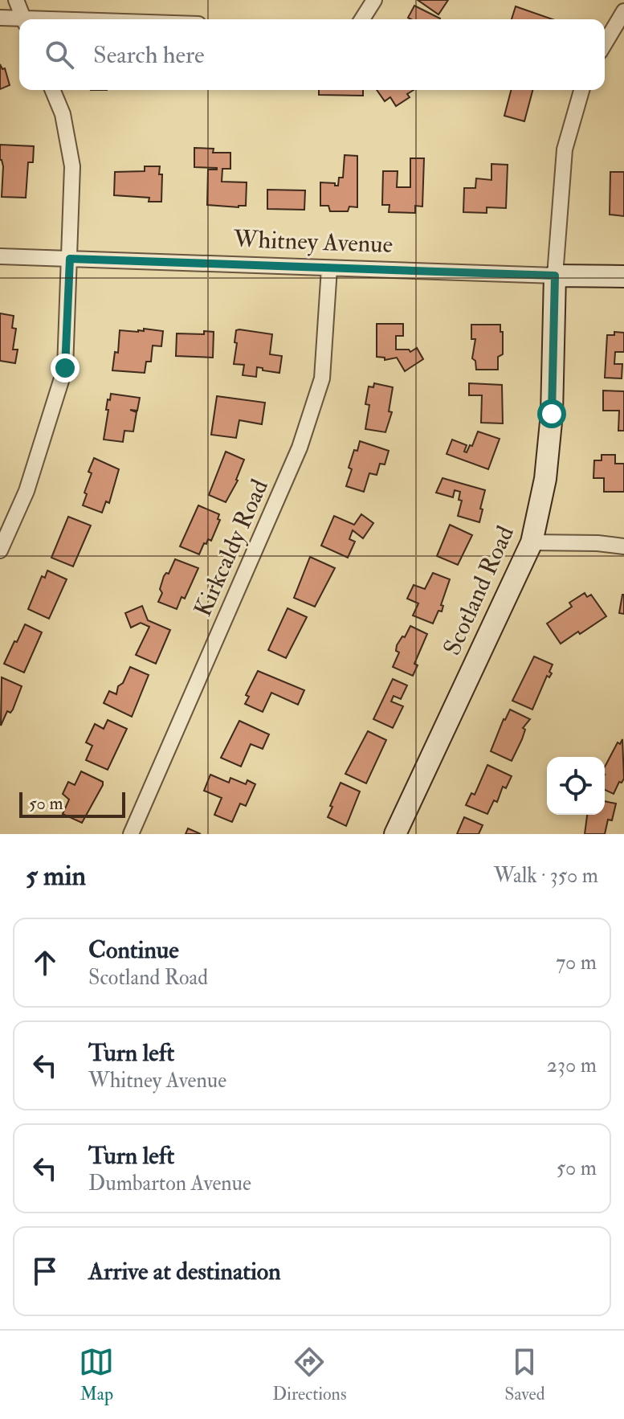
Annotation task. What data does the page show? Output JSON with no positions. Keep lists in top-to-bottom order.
{
  "streets": {
    "street": ["Whitney Avenue", "Kirkcaldy Road", "Scotland Road"]
  },
  "crossings": [
    ["Whitney Avenue", "Kirkcaldy Road"],
    ["Whitney Avenue", "Scotland Road"]
  ],
  "scale_bar": "50 m",
  "page": {
    "search": "Search here",
    "scale": "50 m",
    "heading": ["5 min", "Walk · 350 m"],
    "list": [
      ["Continue", "Scotland Road", "70 m"],
      ["Turn left", "Whitney Avenue", "230 m"],
      ["Turn left", "Dumbarton Avenue", "50 m"],
      "Arrive at destination"
    ],
    "nav": ["Map", "Directions", "Saved"]
  }
}
